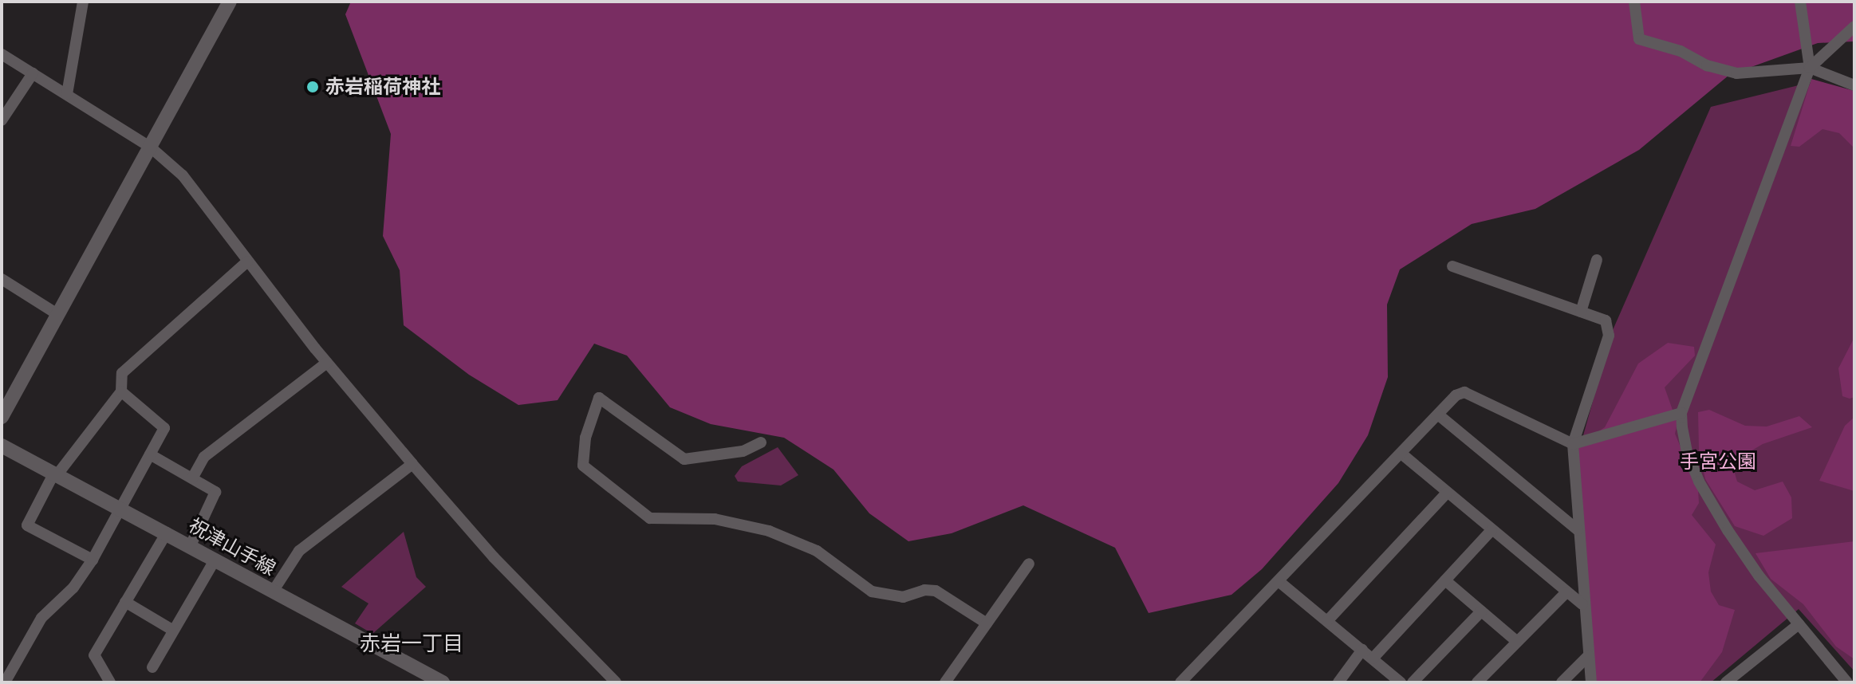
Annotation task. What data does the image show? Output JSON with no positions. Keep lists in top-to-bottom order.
{
  "streets": {
    "street": ["祝津山手線"]
  },
  "districts": ["赤岩一丁目"],
  "parks": ["手宮公園"],
  "places": ["赤岩稲荷神社"]
}
